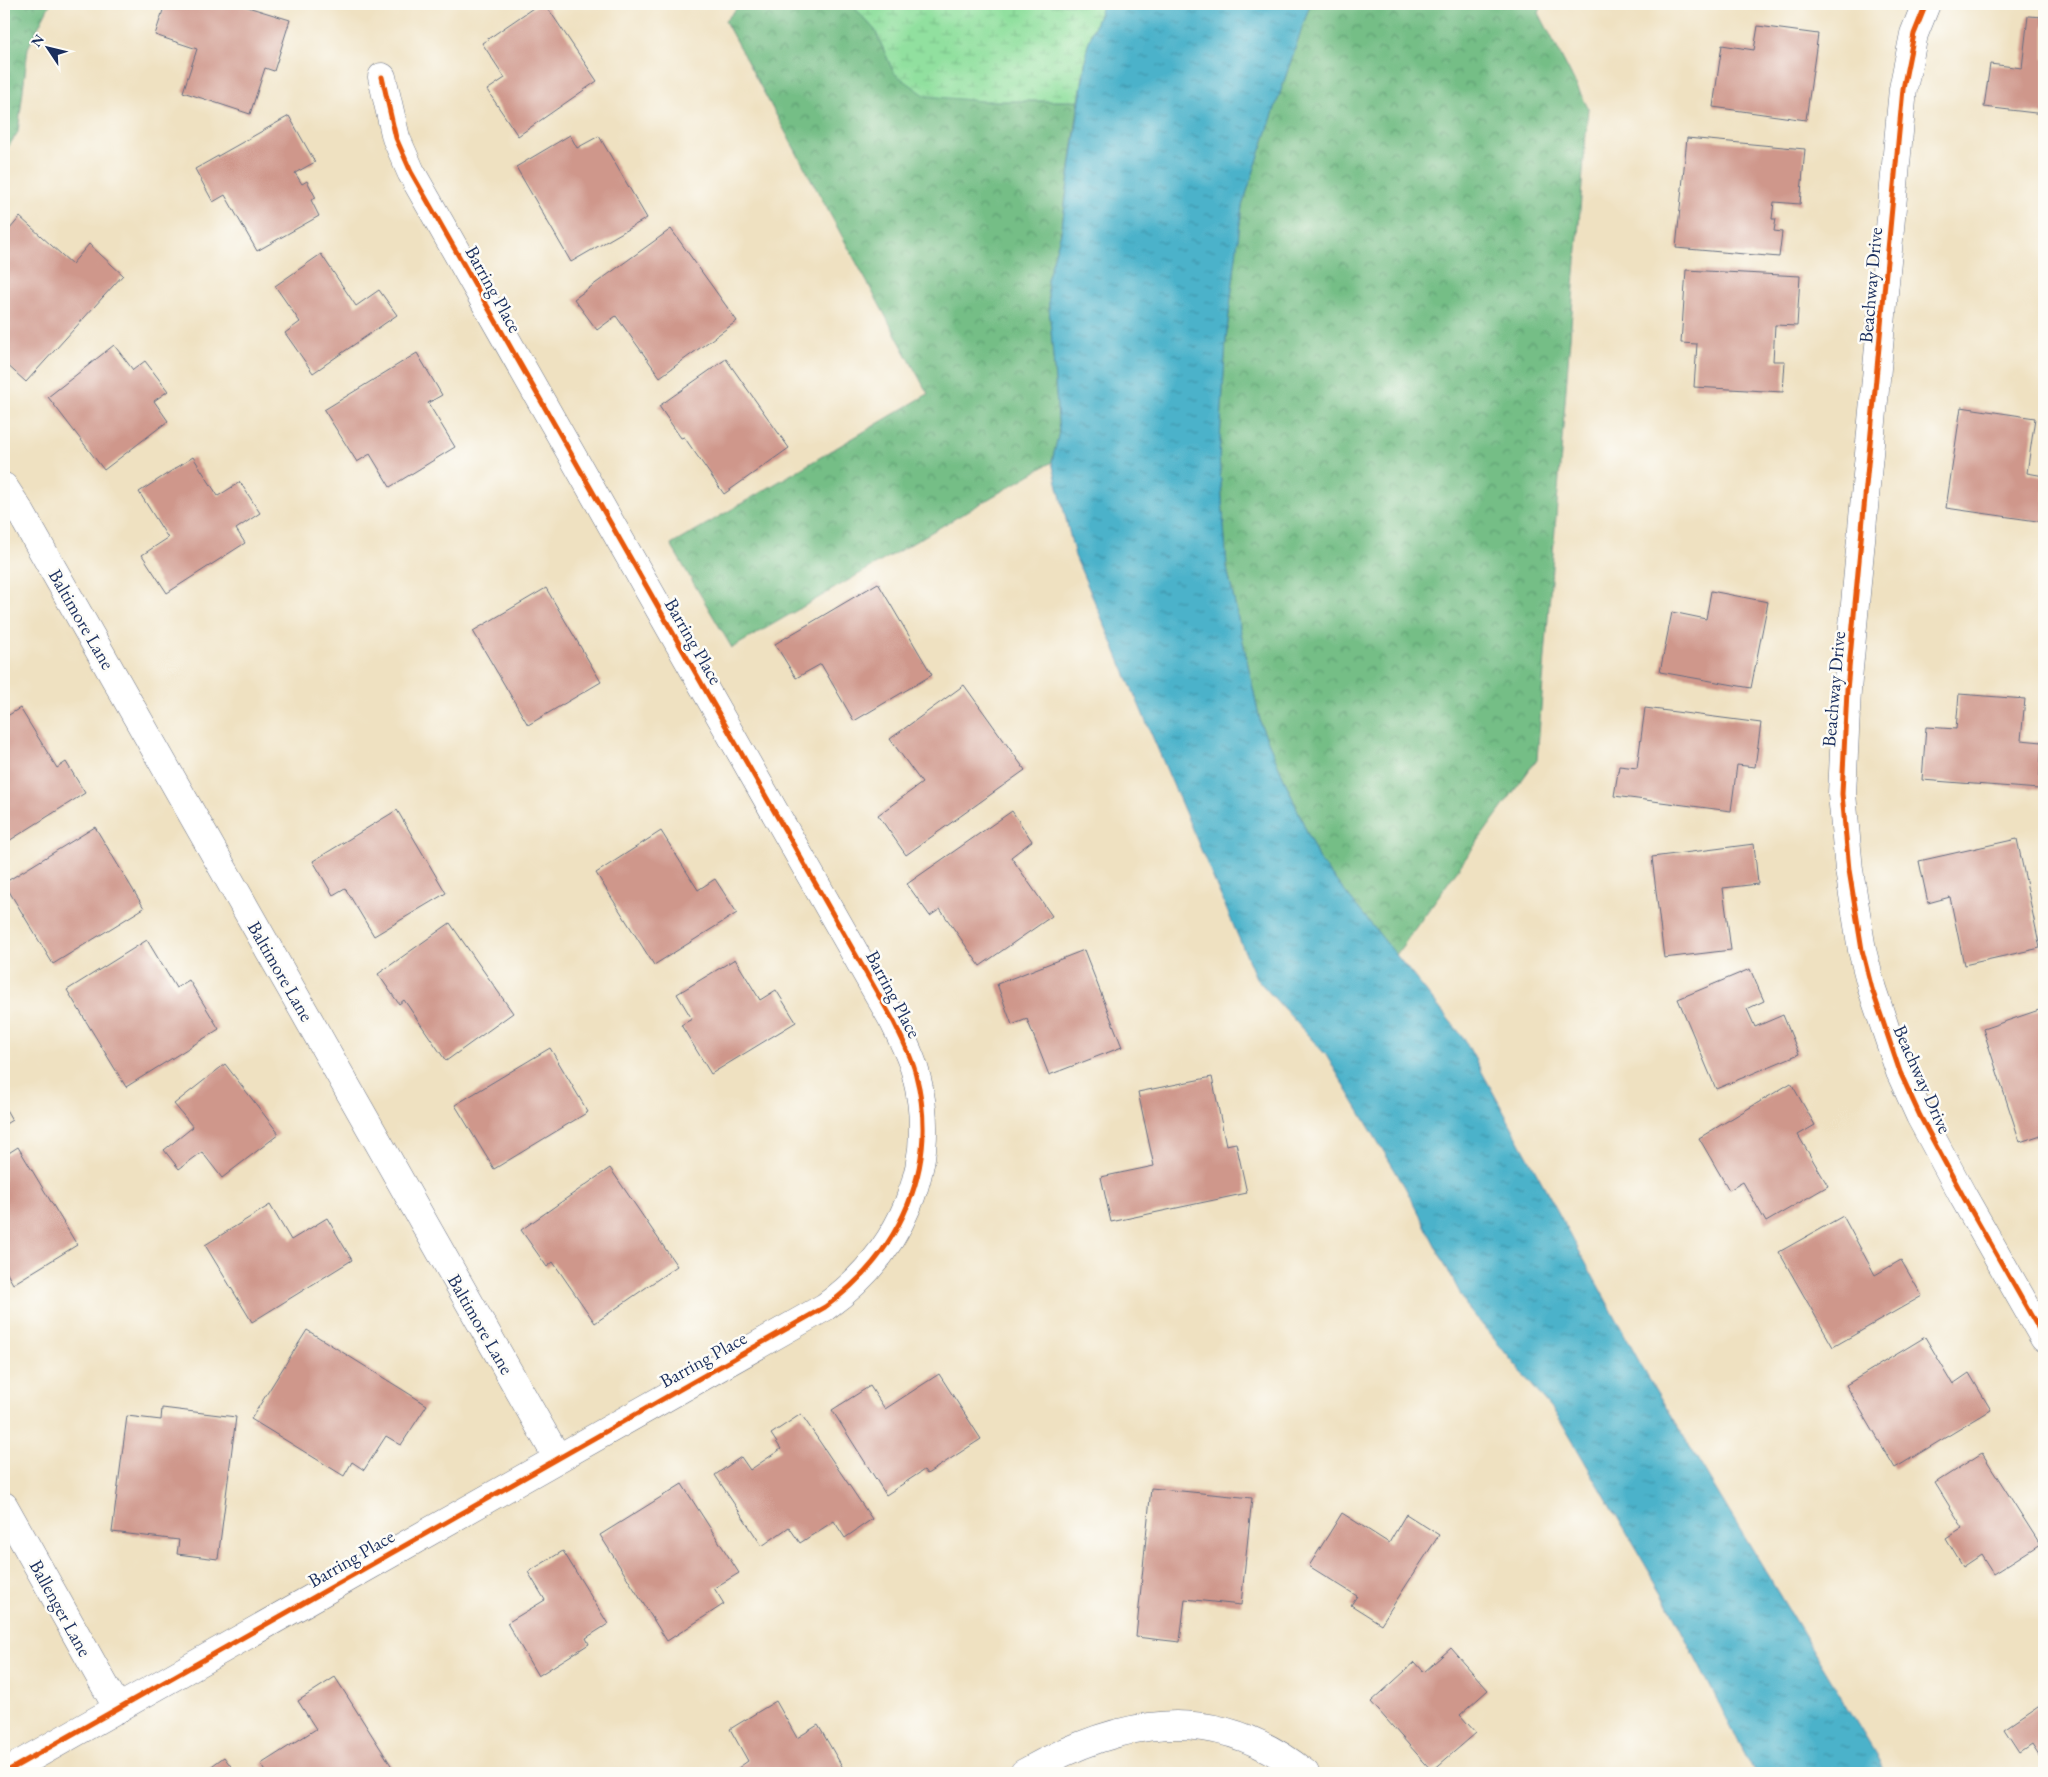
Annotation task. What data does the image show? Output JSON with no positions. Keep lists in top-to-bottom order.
{
  "streets": {
    "street": [
      "Beachway Drive",
      "Barring Place",
      "Baltimore Lane",
      "Ballenger Lane"
    ]
  },
  "crossings": [
    ["Barring Place", "Baltimore Lane"],
    ["Barring Place", "Ballenger Lane"]
  ],
  "north": "top left"
}
